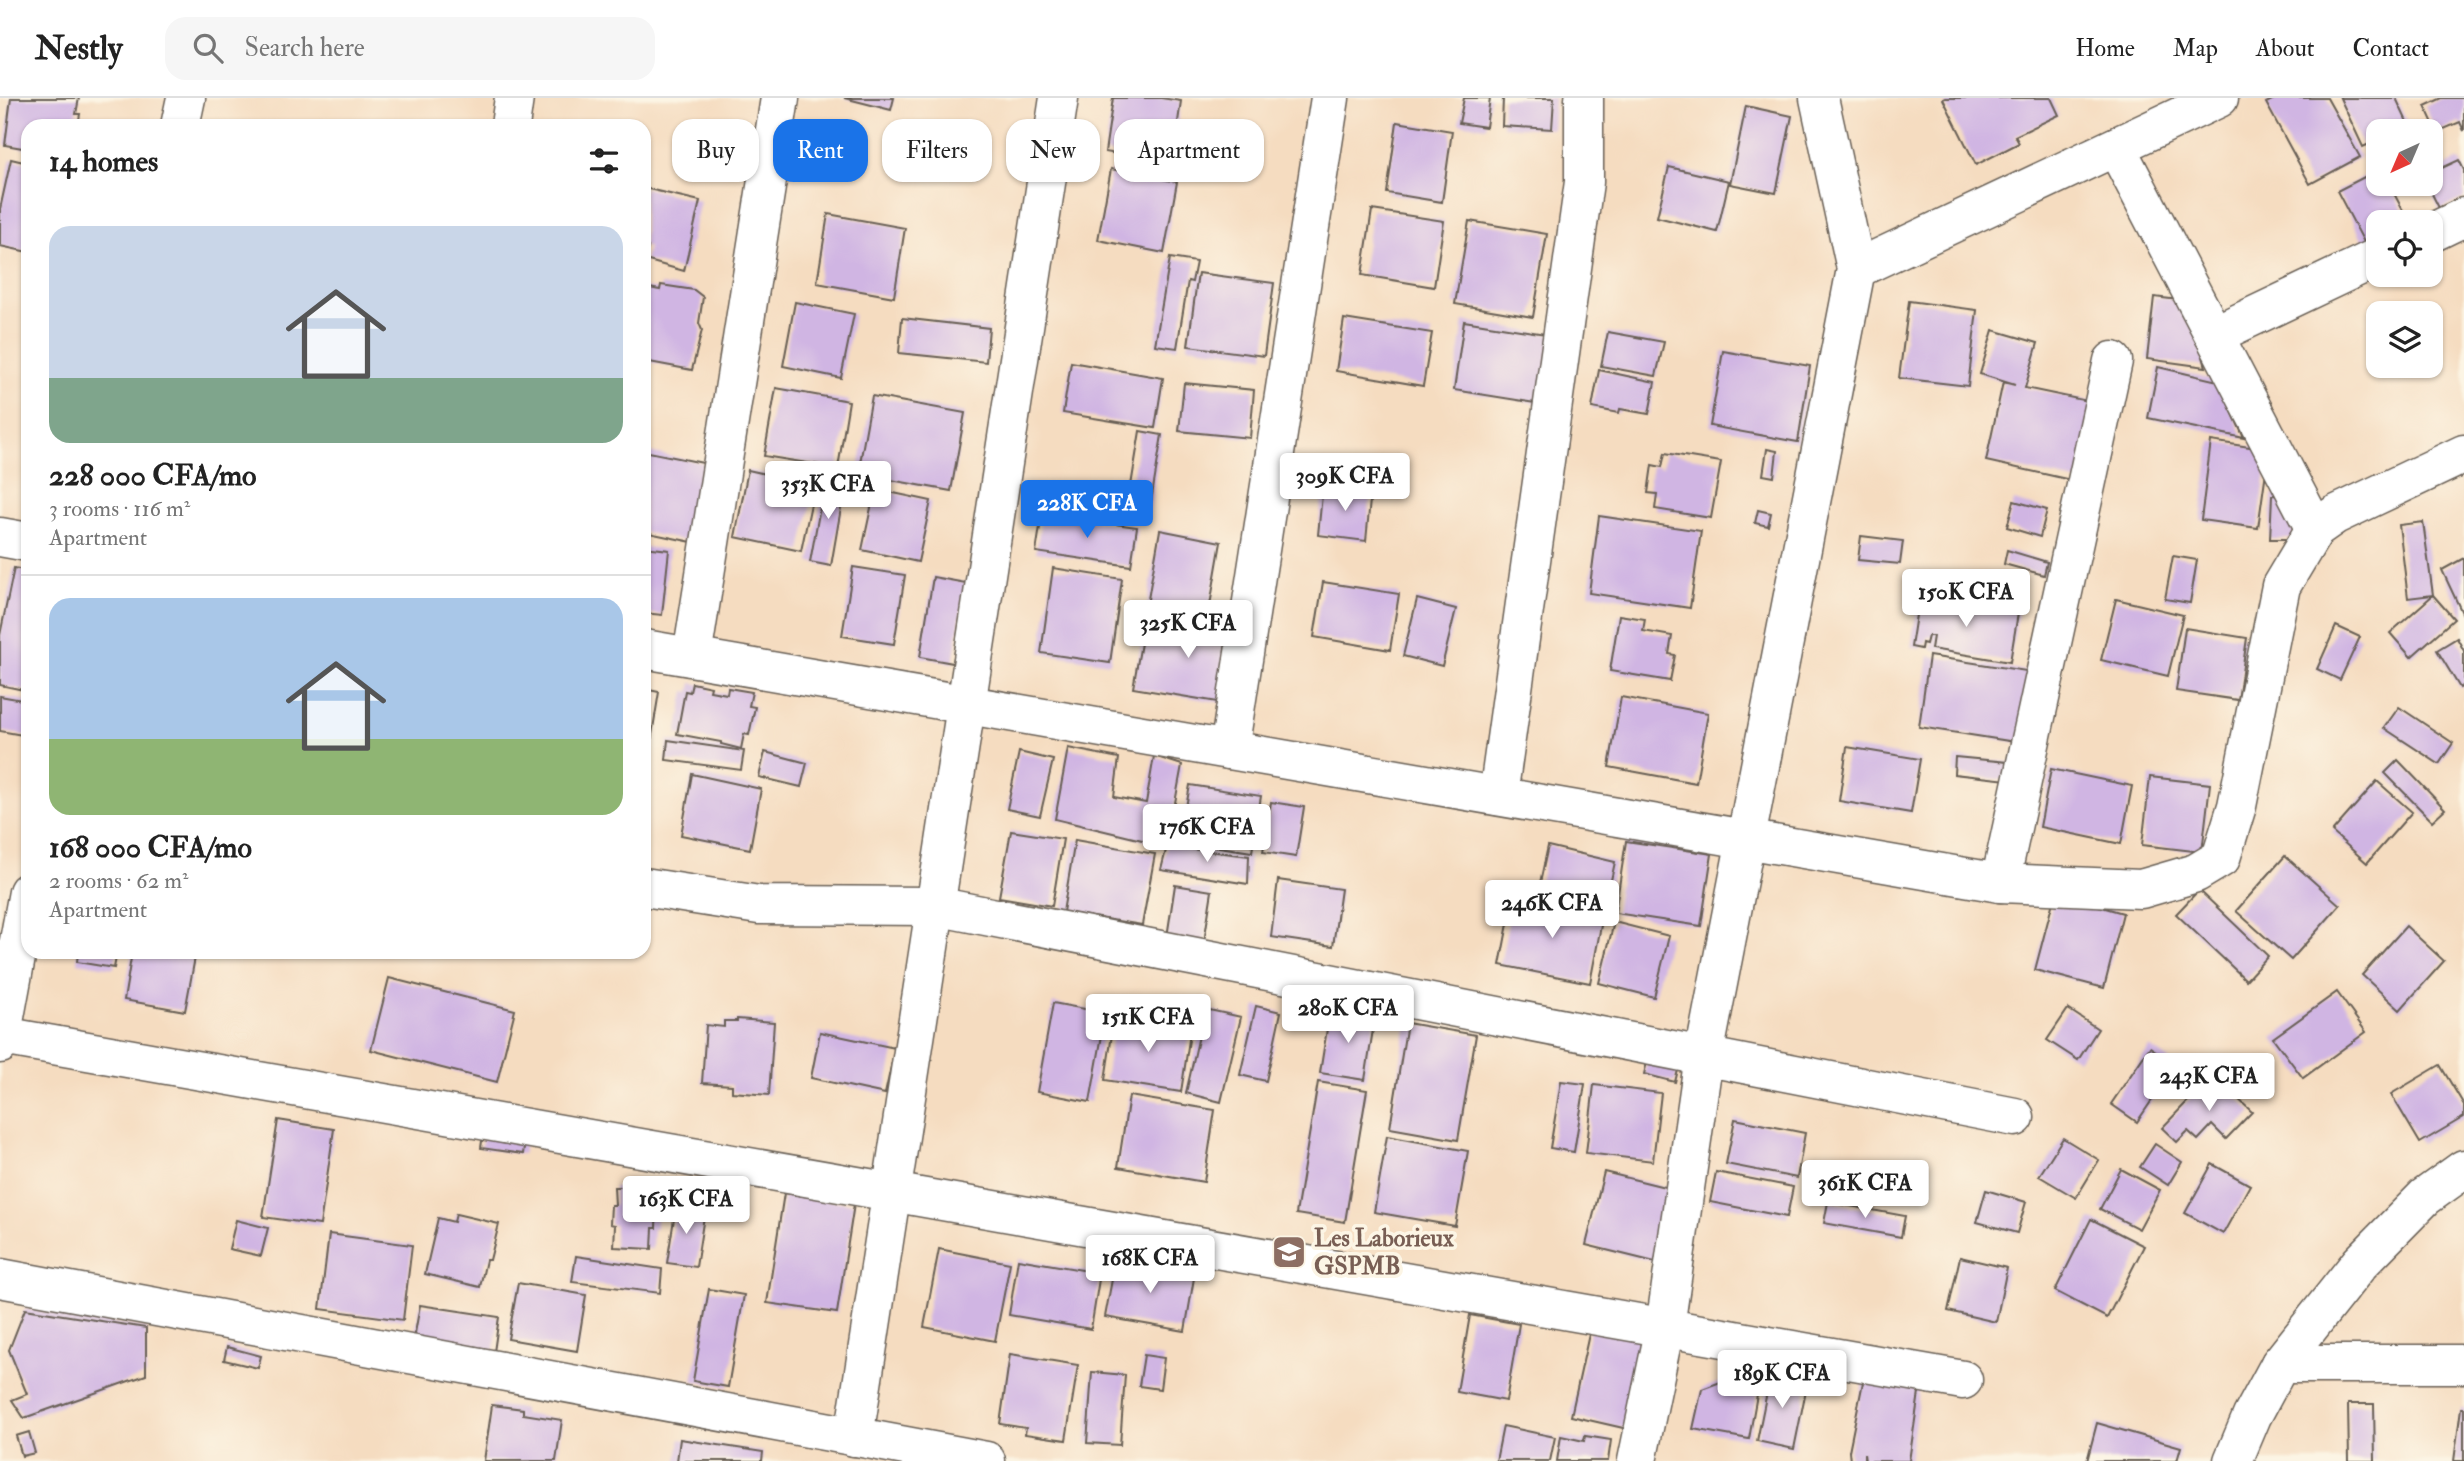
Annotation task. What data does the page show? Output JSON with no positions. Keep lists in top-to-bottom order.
{
  "places": {
    "school or university": ["Les Laborieux GSPMB"]
  },
  "north": "bottom left",
  "page": {
    "header": "Nestly",
    "search": "Search here",
    "nav": [
      "Home",
      "Map",
      "About",
      "Contact"
    ],
    "chip": [
      "Buy",
      "Rent",
      "Filters",
      "New",
      "Apartment"
    ],
    "heading": "14 homes",
    "list": [
      {
        "name": "228 000 CFA/mo",
        "note": "3 rooms · 116 m² · Apartment"
      },
      {
        "name": "168 000 CFA/mo",
        "note": "2 rooms · 62 m² · Apartment"
      }
    ],
    "price": [
      "309K CFA",
      "353K CFA",
      "228K CFA",
      "150K CFA",
      "325K CFA",
      "176K CFA",
      "246K CFA",
      "280K CFA",
      "151K CFA",
      "243K CFA",
      "361K CFA",
      "163K CFA",
      "168K CFA",
      "189K CFA"
    ]
  }
}
